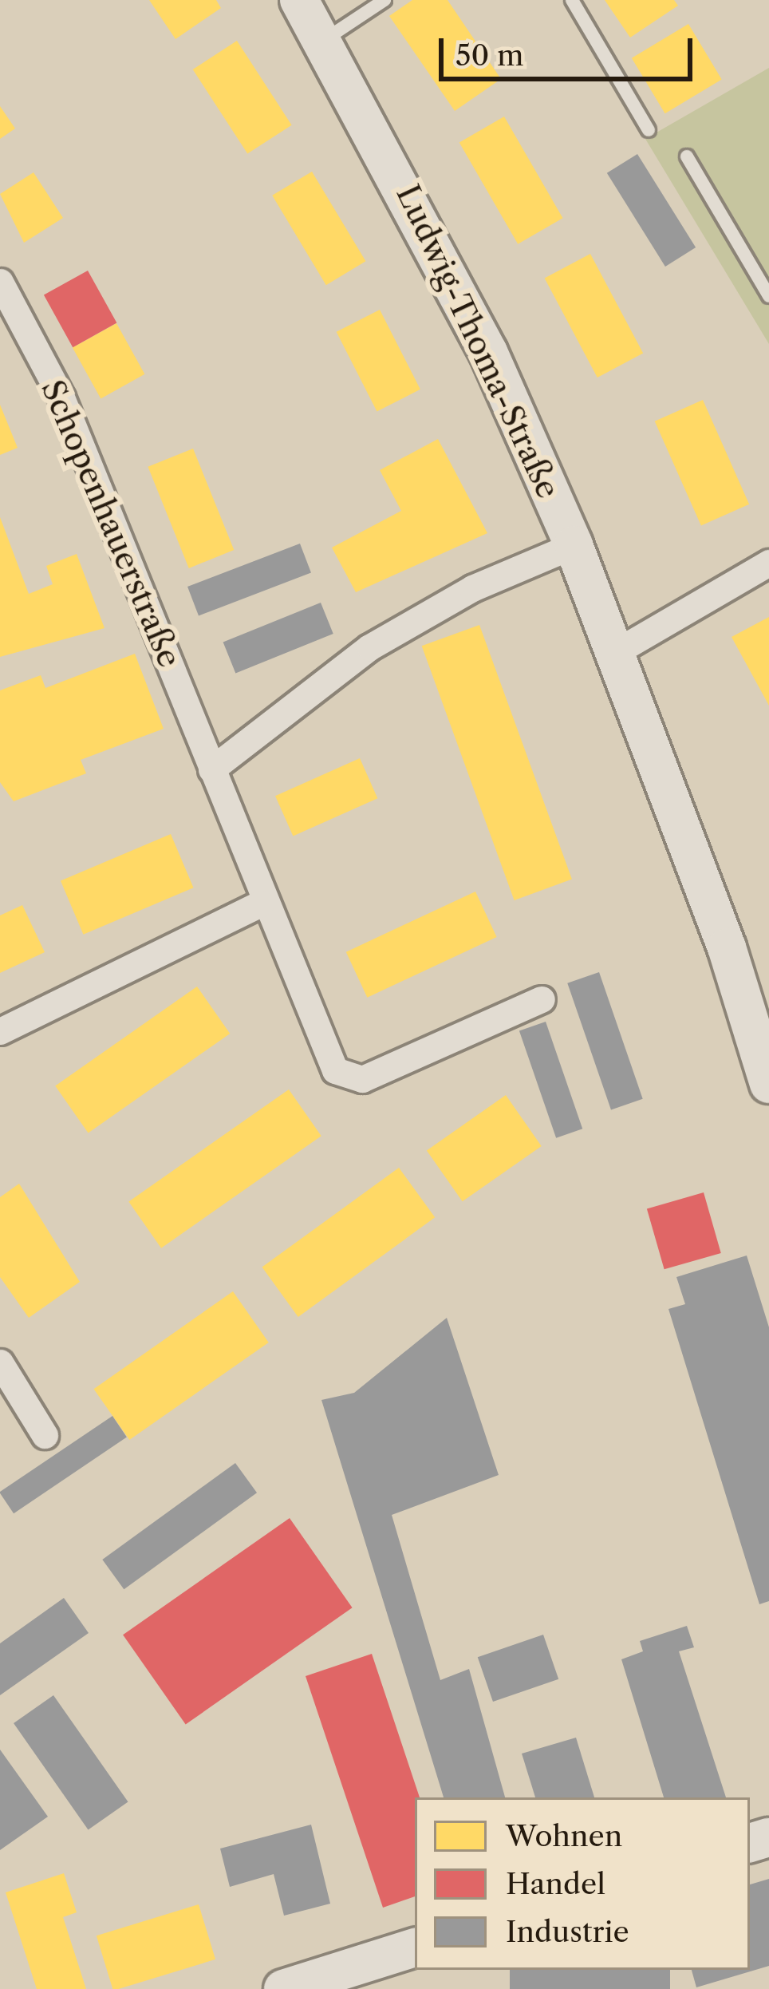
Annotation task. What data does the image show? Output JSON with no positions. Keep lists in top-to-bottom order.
{
  "streets": {
    "street": ["Ludwig-Thoma-Straße", "Schopenhauerstraße"]
  },
  "legend": ["Wohnen", "Handel", "Industrie"],
  "scale_bar": "50 m"
}
